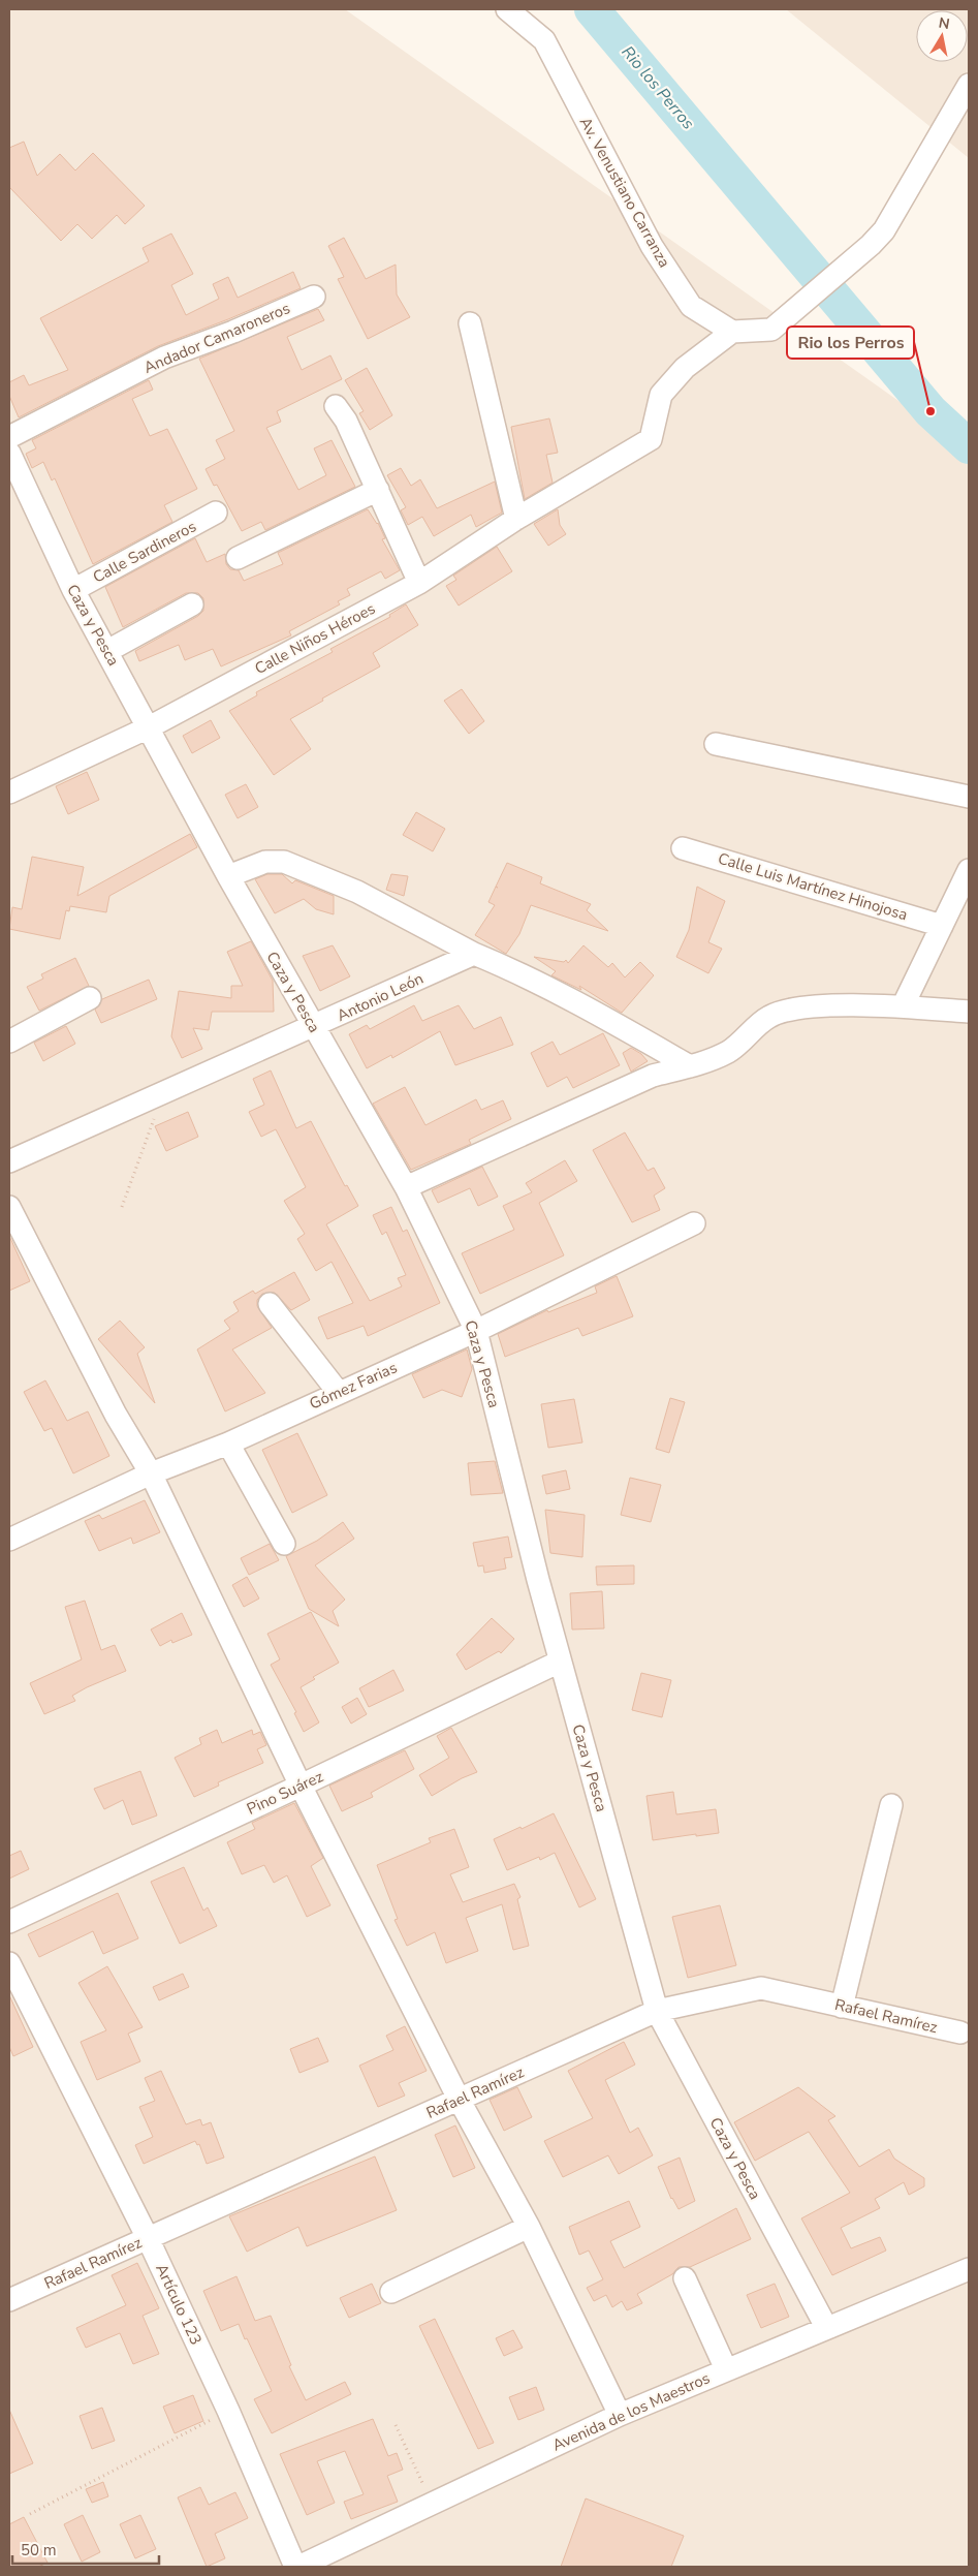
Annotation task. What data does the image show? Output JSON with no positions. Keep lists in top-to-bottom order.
{
  "streets": {
    "street": [
      "Av. Venustiano Carranza",
      "Andador Camaroneros",
      "Calle Sardineros",
      "Caza y Pesca",
      "Calle Niños Héroes",
      "Calle Luis Martínez Hinojosa",
      "Antonio León",
      "Gómez Farias",
      "Pino Suárez",
      "Rafael Ramírez",
      "Artículo 123",
      "Avenida de los Maestros"
    ]
  },
  "crossings": [
    ["Av. Venustiano Carranza", "Calle Niños Héroes"],
    ["Calle Sardineros", "Caza y Pesca"],
    ["Caza y Pesca", "Calle Niños Héroes"],
    ["Caza y Pesca", "Antonio León"],
    ["Caza y Pesca", "Gómez Farias"],
    ["Caza y Pesca", "Pino Suárez"],
    ["Caza y Pesca", "Rafael Ramírez"],
    ["Caza y Pesca", "Avenida de los Maestros"],
    ["Rafael Ramírez", "Artículo 123"],
    ["Artículo 123", "Avenida de los Maestros"]
  ],
  "water": ["Rio los Perros"],
  "places": ["Rio los Perros"],
  "scale_bar": "50 m",
  "north": "top"
}
